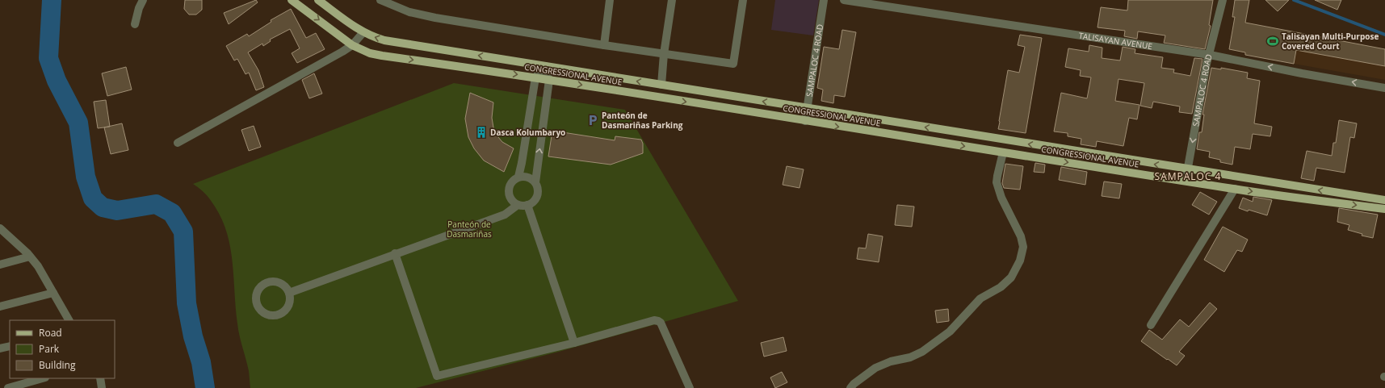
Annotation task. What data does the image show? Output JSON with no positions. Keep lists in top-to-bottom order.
{
  "streets": {
    "main road": ["CONGRESSIONAL AVENUE"],
    "street": ["TALISAYAN AVENUE", "SAMPALOC 4 ROAD"]
  },
  "crossings": [
    ["TALISAYAN AVENUE", "SAMPALOC 4 ROAD"],
    ["SAMPALOC 4 ROAD", "CONGRESSIONAL AVENUE"]
  ],
  "one_way": ["SAMPALOC 4 ROAD"],
  "districts": ["SAMPALOC 4"],
  "parks": ["Panteón de Dasmariñas"],
  "places": {
    "sports": ["Talisayan Multi-Purpose Covered Court"],
    "parking": ["Panteón de Dasmariñas Parking"],
    "building": ["Dasca Kolumbaryo"]
  },
  "legend": ["Road", "Park", "Building"]
}
